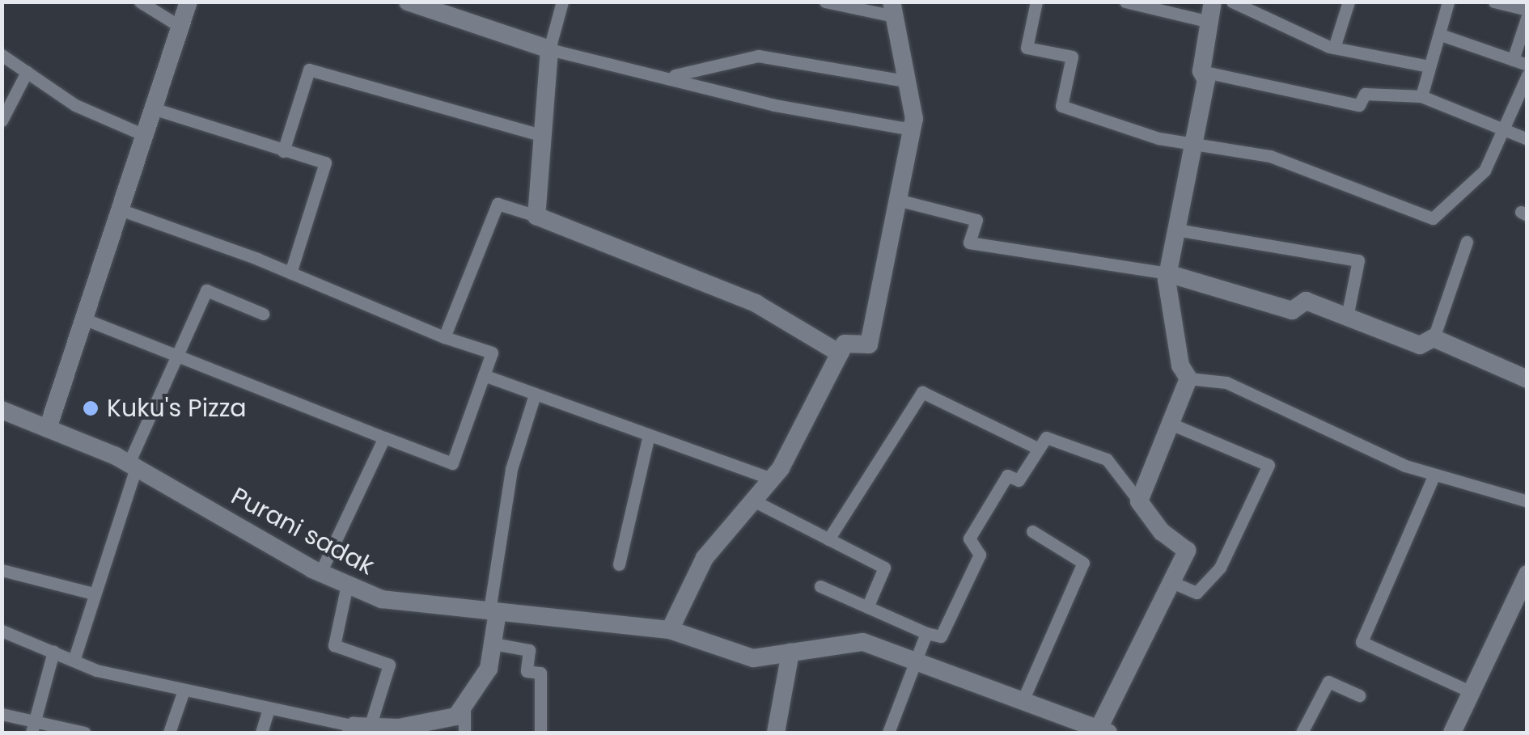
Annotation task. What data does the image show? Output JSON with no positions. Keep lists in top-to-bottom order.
{
  "streets": {
    "street": ["Purani sadak"]
  },
  "places": ["Kuku's Pizza"]
}
